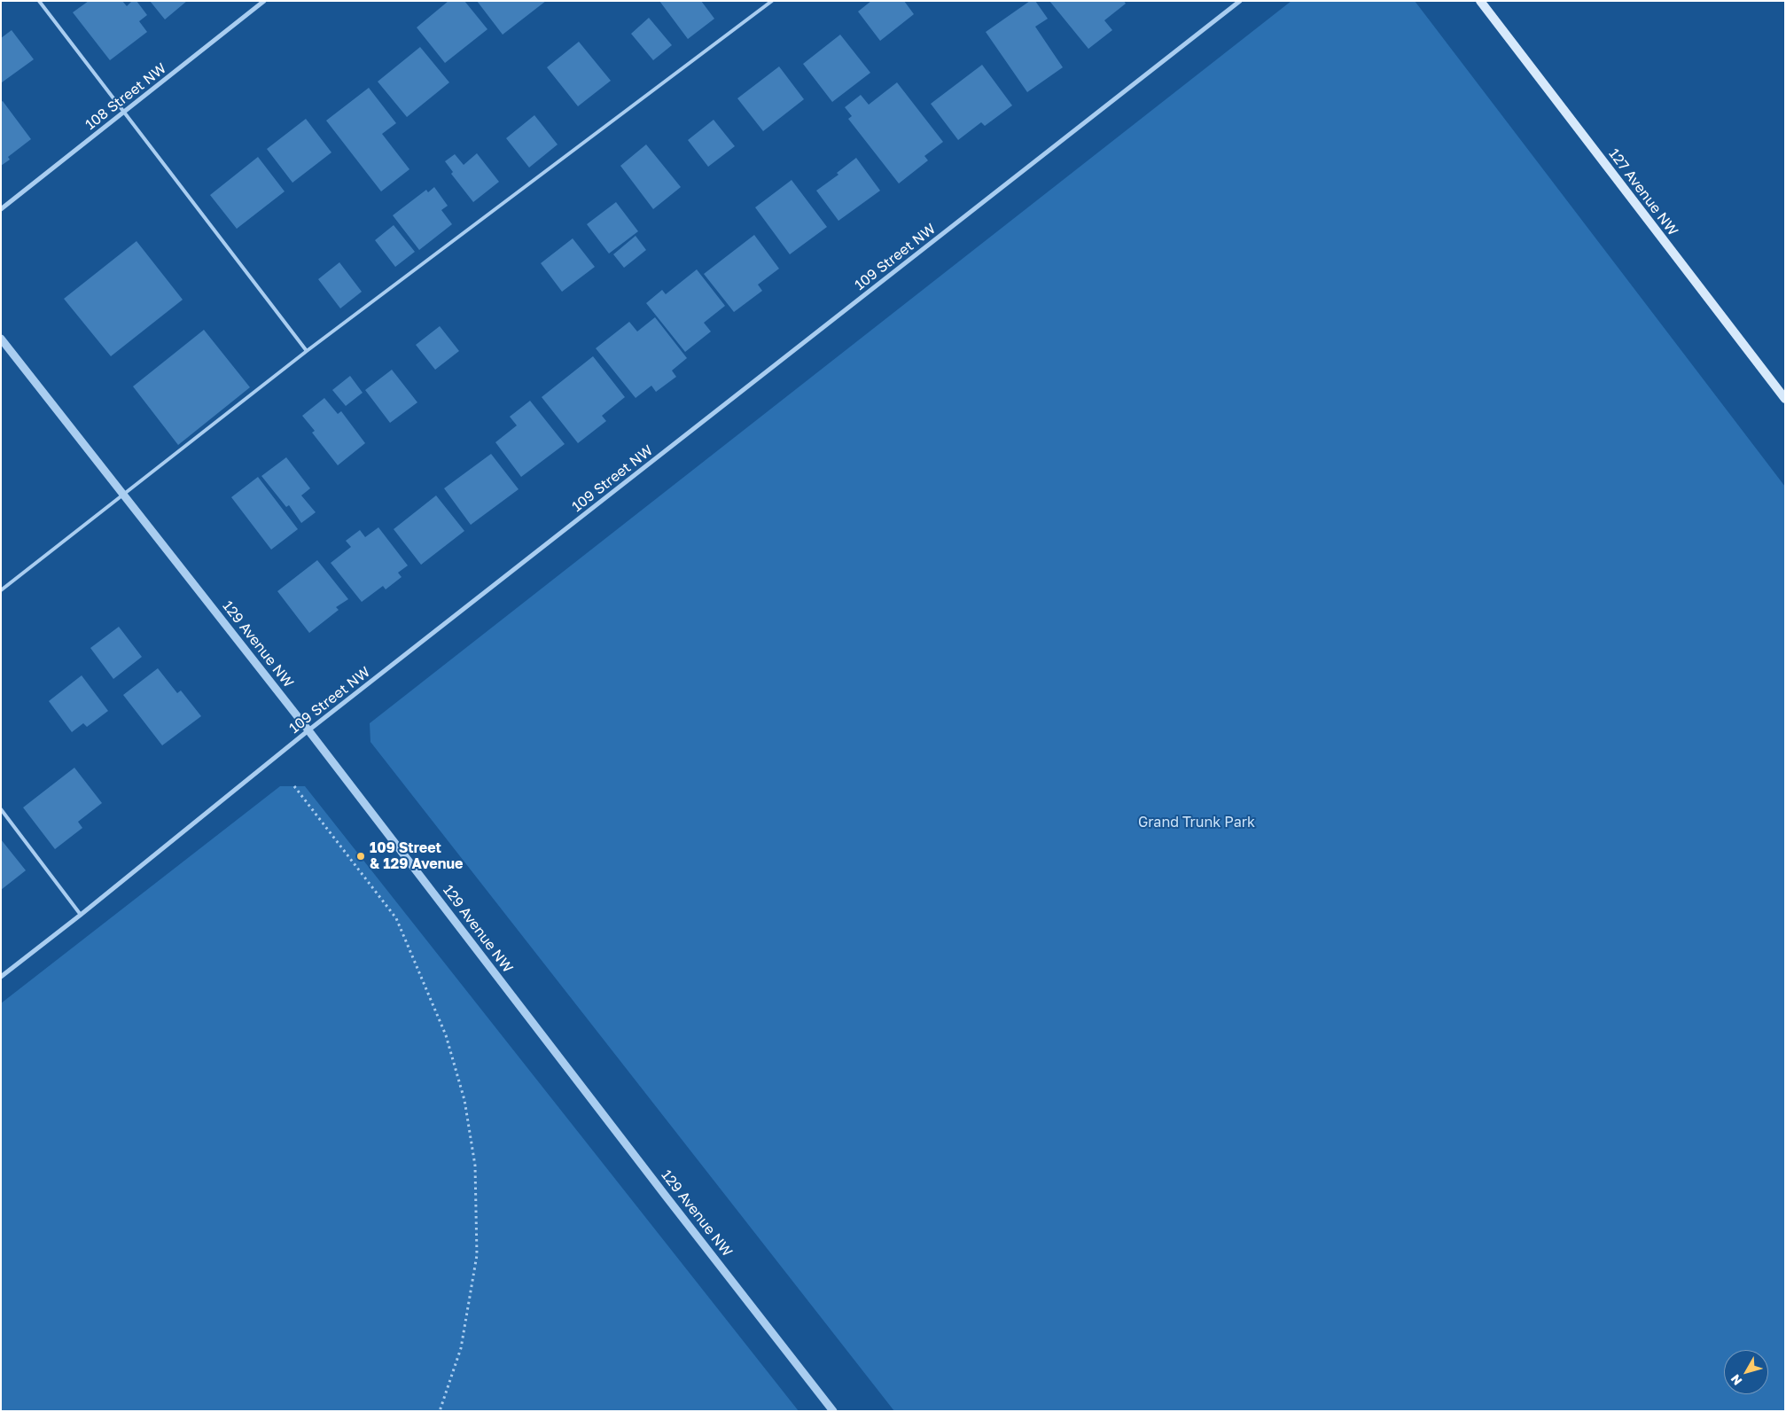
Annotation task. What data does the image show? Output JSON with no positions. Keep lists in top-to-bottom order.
{
  "streets": {
    "main road": ["127 Avenue NW"],
    "street": ["108 Street NW", "109 Street NW", "129 Avenue NW"]
  },
  "crossings": [
    ["109 Street NW", "129 Avenue NW"]
  ],
  "parks": ["Grand Trunk Park"],
  "places": ["109 Street & 129 Avenue"],
  "north": "bottom left"
}
